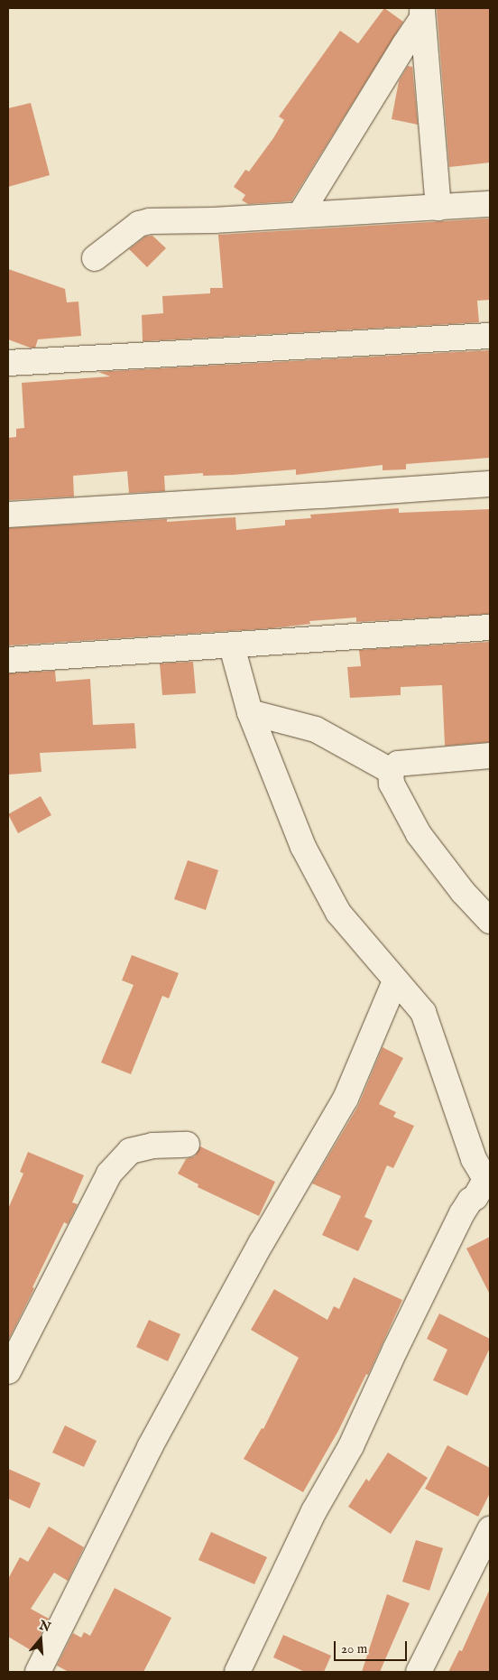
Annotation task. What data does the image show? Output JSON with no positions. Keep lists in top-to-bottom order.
{
  "scale_bar": "20 m",
  "north": "top"
}
